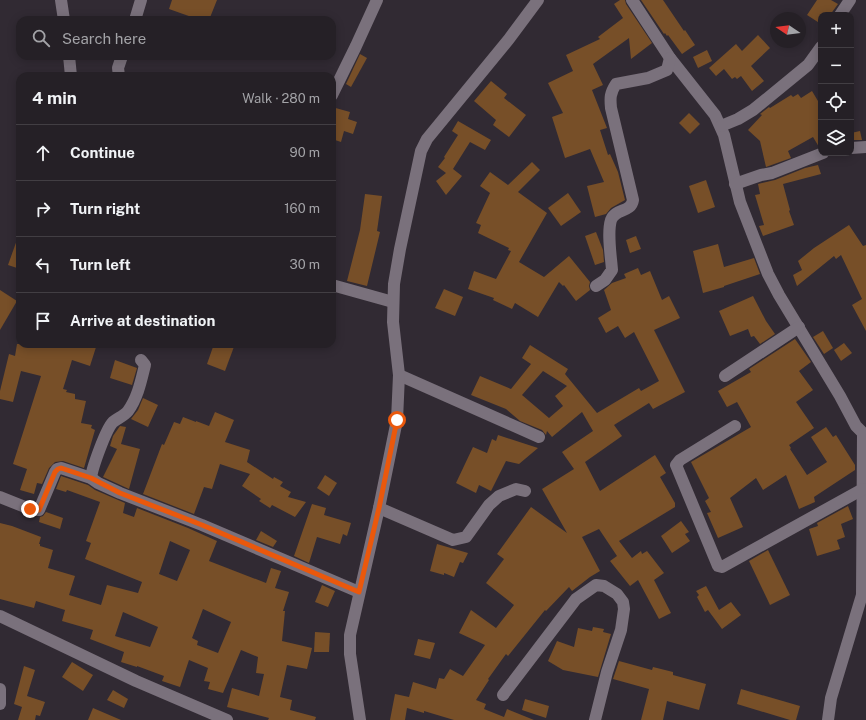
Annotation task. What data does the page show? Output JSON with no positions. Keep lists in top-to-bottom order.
{
  "north": "left",
  "page": {
    "map_buttons": ["+", "−"],
    "search": "Search here",
    "heading": ["4 min", "Walk · 280 m"],
    "list": [
      ["Continue", "90 m"],
      ["Turn right", "160 m"],
      ["Turn left", "30 m"],
      "Arrive at destination"
    ]
  }
}
